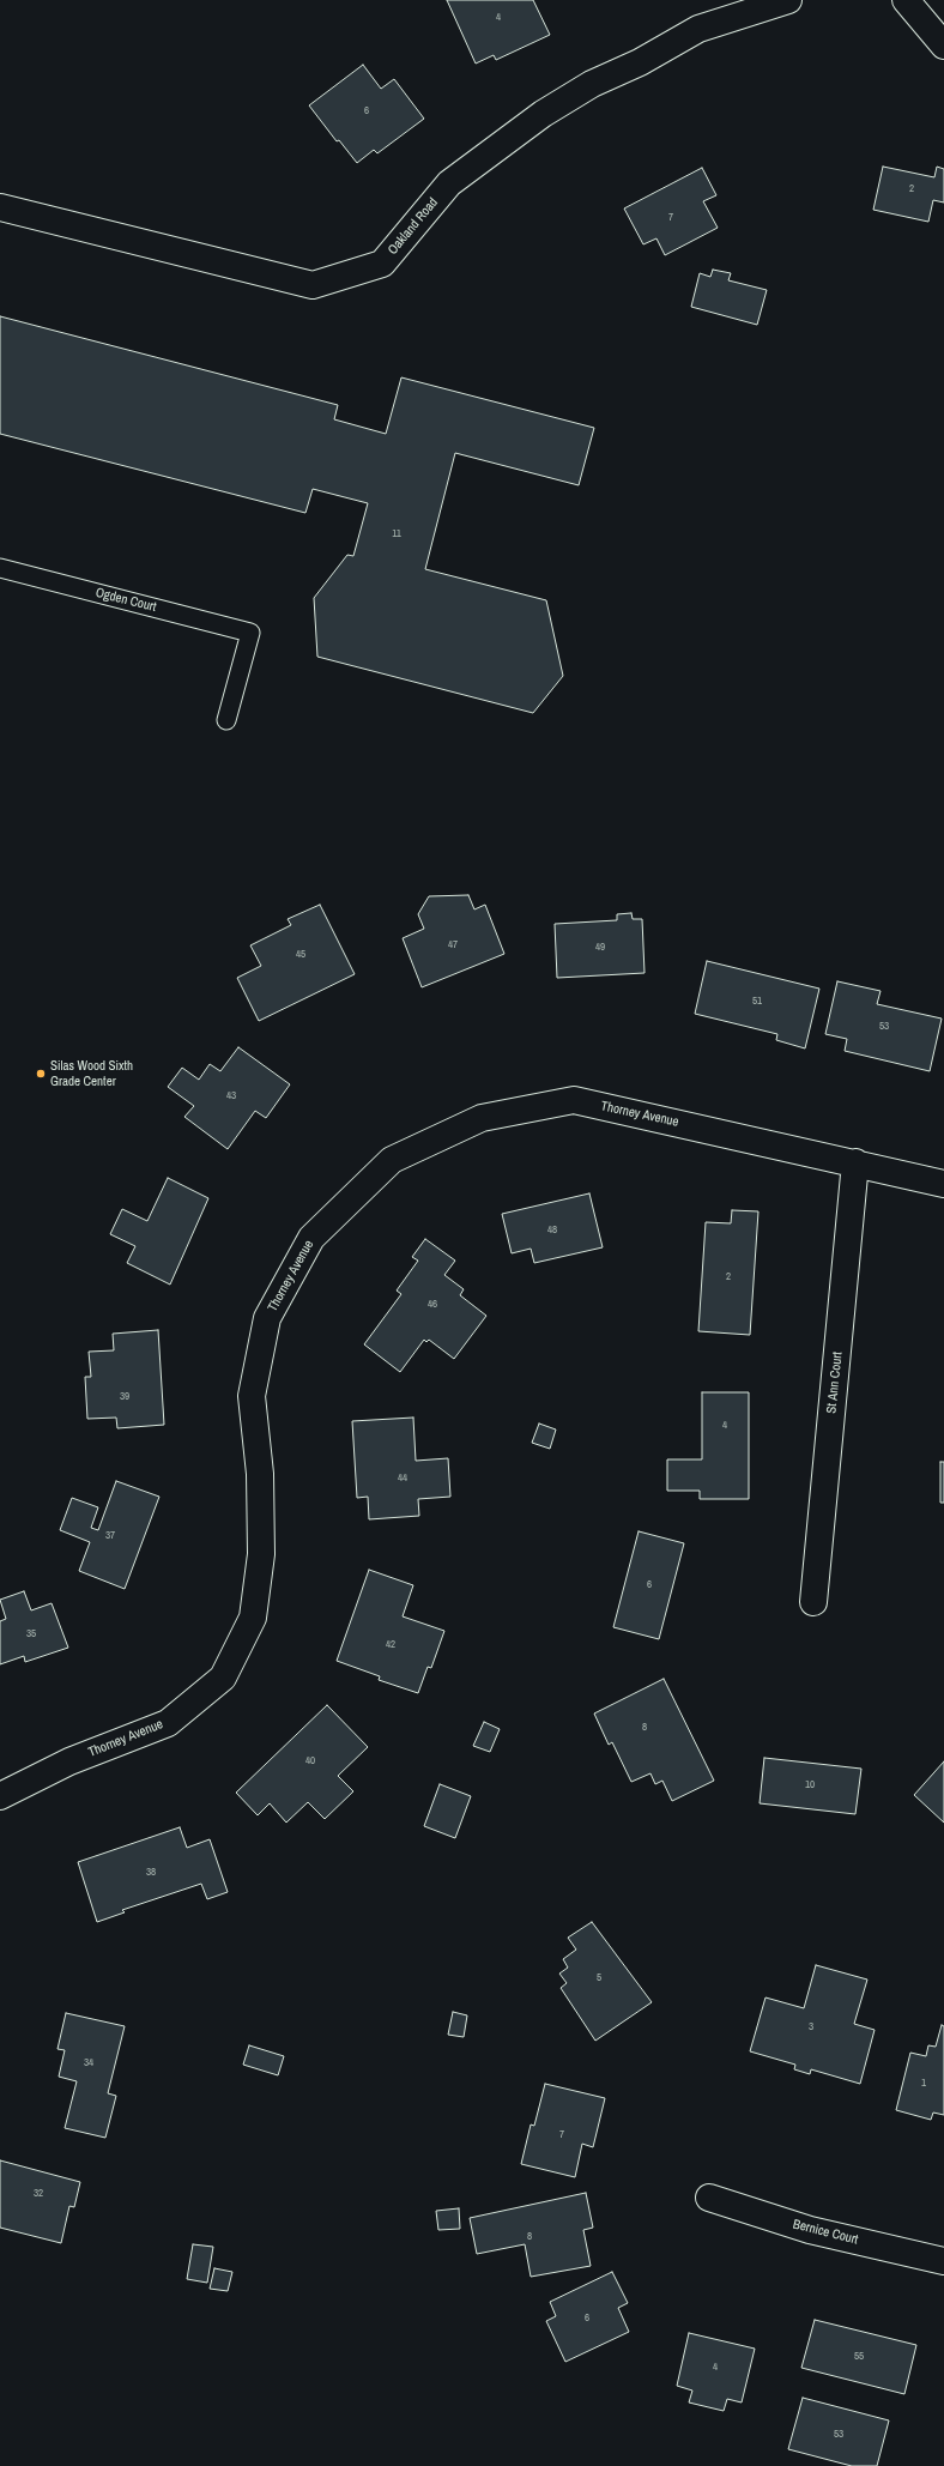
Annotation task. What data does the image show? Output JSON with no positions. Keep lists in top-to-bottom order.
{
  "streets": {
    "street": [
      "Oakland Road",
      "Thorney Avenue",
      "St Ann Court",
      "Bernice Court"
    ],
    "lane": ["Ogden Court"]
  },
  "crossings": [
    ["Thorney Avenue", "St Ann Court"]
  ],
  "places": ["Silas Wood Sixth Grade Center"],
  "house_numbers": [
    "4",
    "6",
    "2",
    "7",
    "11",
    "47",
    "49",
    "45",
    "51",
    "53",
    "43",
    "48",
    "2",
    "46",
    "39",
    "4",
    "44",
    "37",
    "6",
    "35",
    "42",
    "8",
    "40",
    "10",
    "38",
    "5",
    "3",
    "34",
    "1",
    "7",
    "32",
    "8",
    "6",
    "55",
    "4",
    "53"
  ]
}
